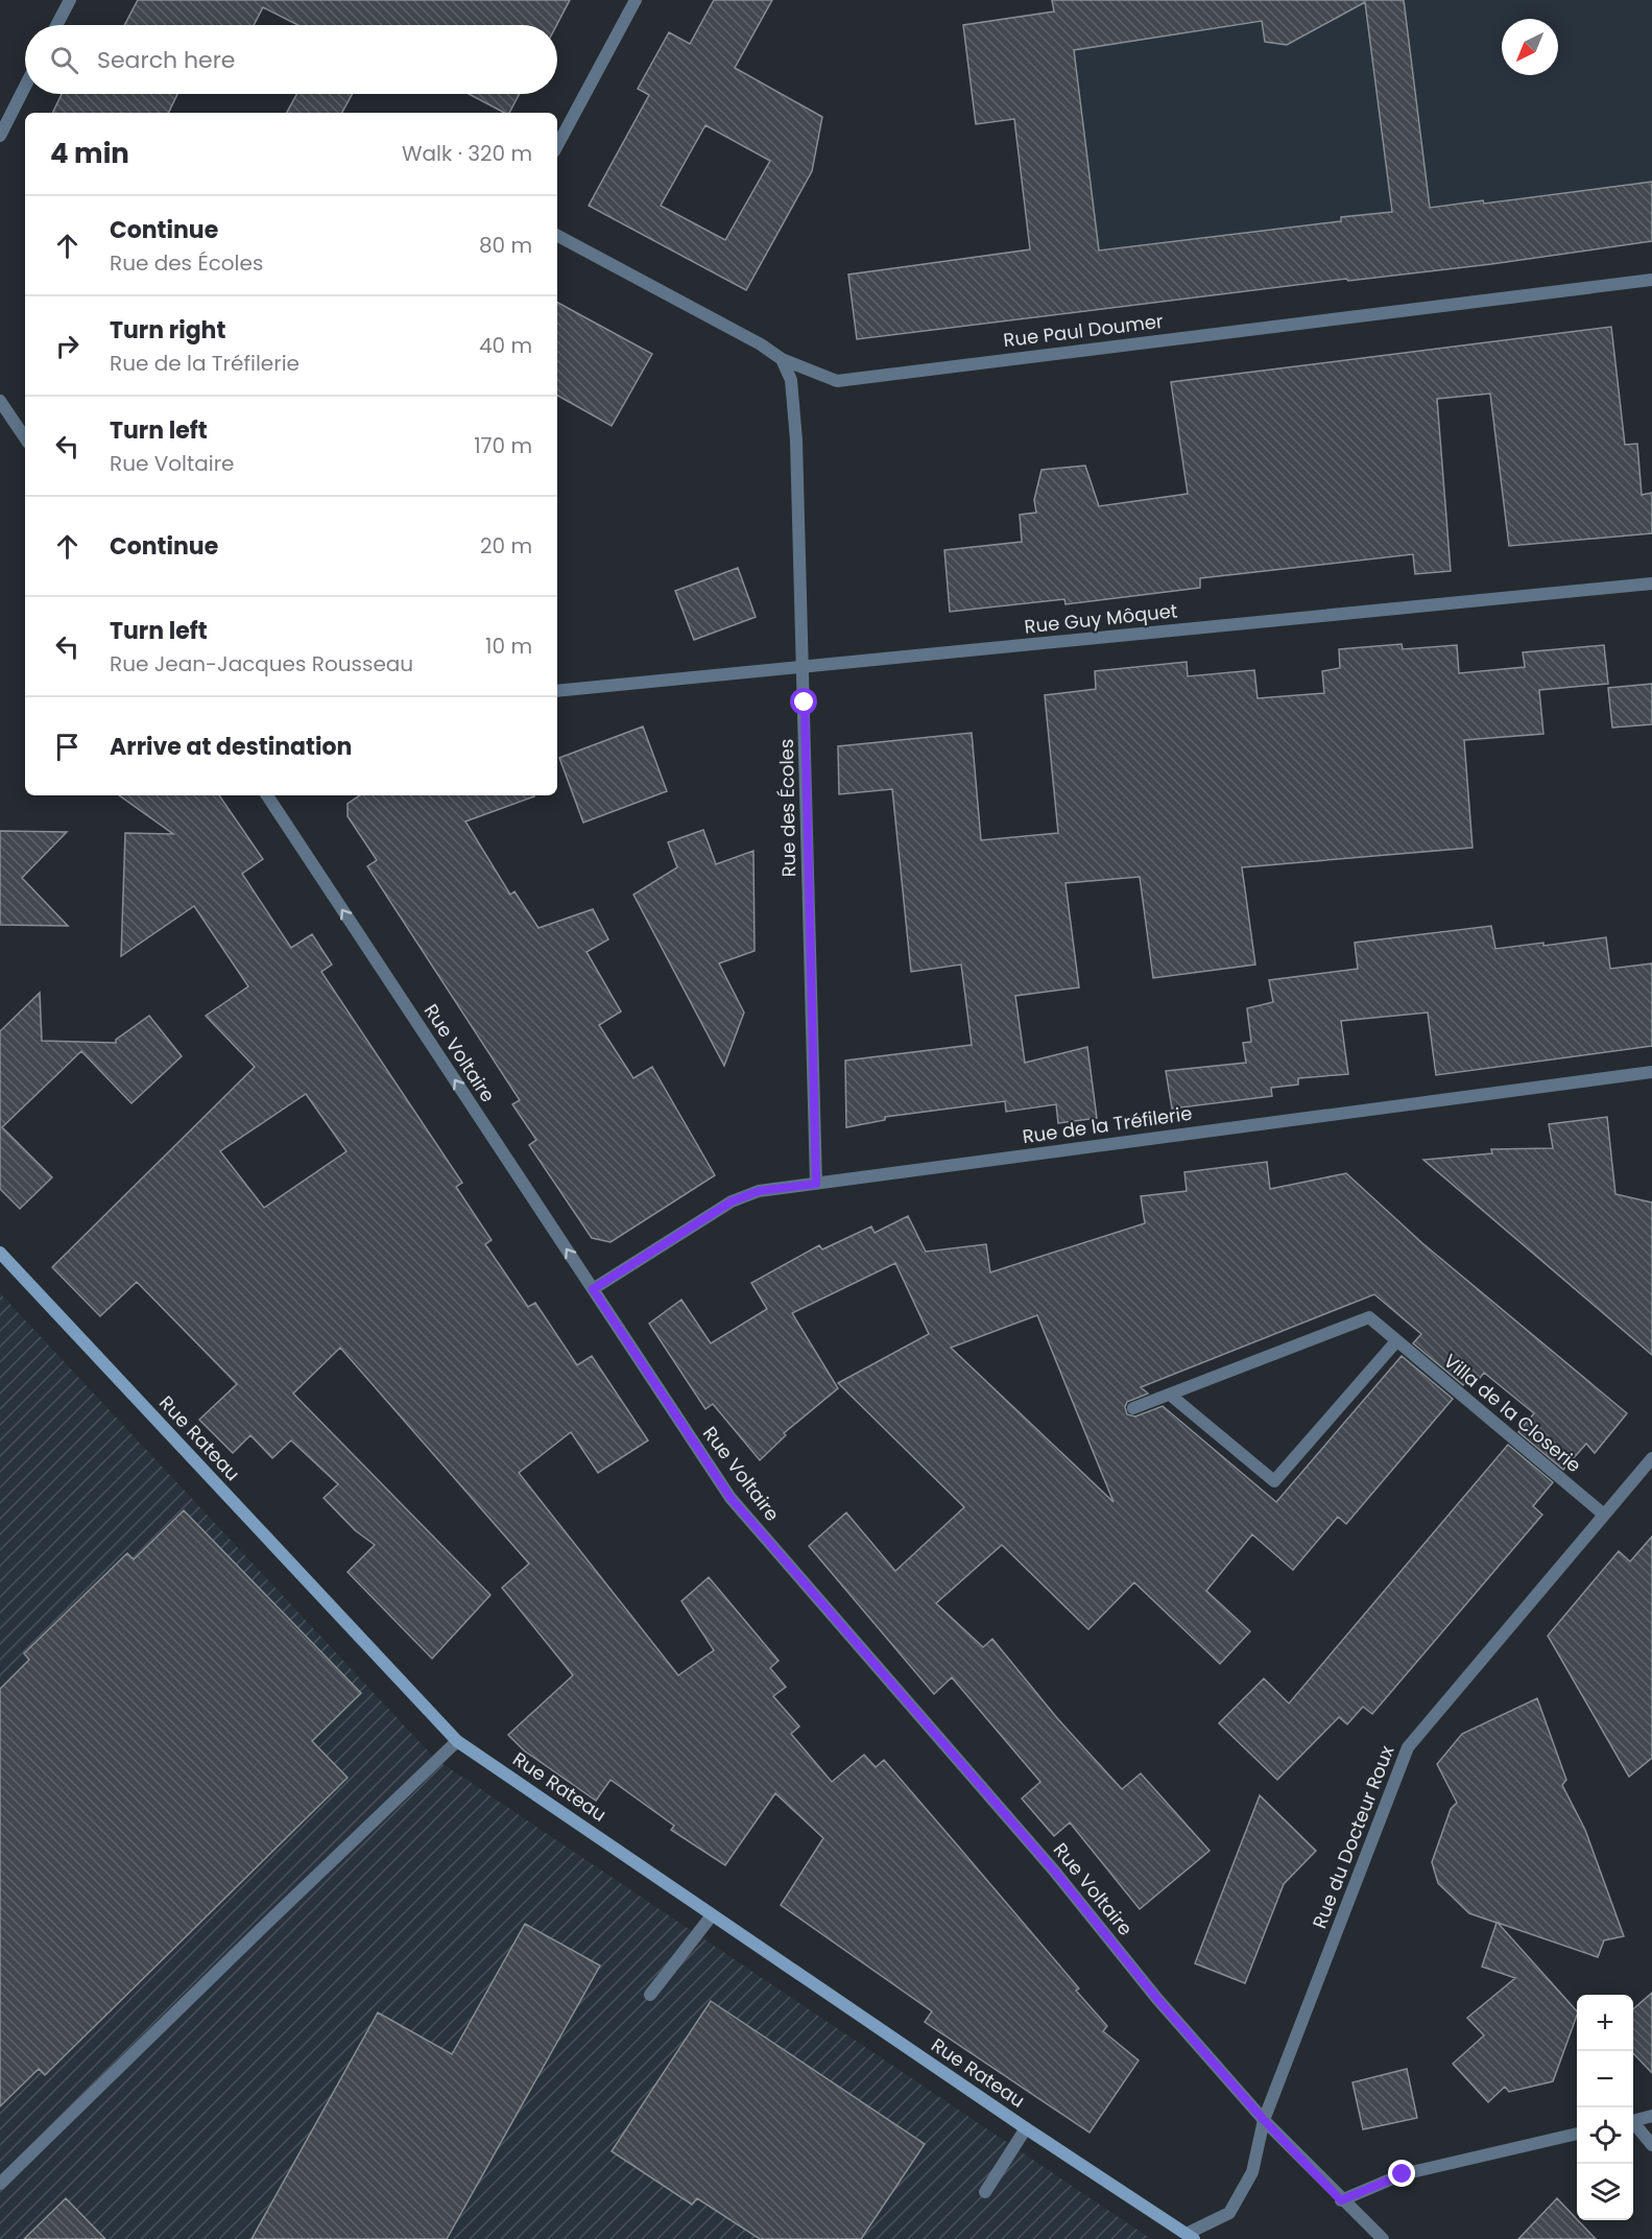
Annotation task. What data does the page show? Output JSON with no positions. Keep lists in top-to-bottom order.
{
  "streets": {
    "street": [
      "Rue Paul Doumer",
      "Rue Guy Môquet",
      "Rue des Écoles",
      "Rue Voltaire",
      "Rue de la Tréfilerie",
      "Villa de la Closerie",
      "Rue Rateau",
      "Rue du Docteur Roux"
    ]
  },
  "crossings": [
    ["Rue Paul Doumer", "Rue des Écoles"],
    ["Rue Guy Môquet", "Rue des Écoles"],
    ["Rue des Écoles", "Rue de la Tréfilerie"],
    ["Rue Voltaire", "Rue de la Tréfilerie"],
    ["Rue Voltaire", "Rue du Docteur Roux"],
    ["Villa de la Closerie", "Rue du Docteur Roux"],
    ["Rue Rateau", "Rue du Docteur Roux"]
  ],
  "north": "bottom left",
  "page": {
    "search": "Search here",
    "heading": ["4 min", "Walk · 320 m"],
    "list": [
      ["Continue", "Rue des Écoles", "80 m"],
      ["Turn right", "Rue de la Tréfilerie", "40 m"],
      ["Turn left", "Rue Voltaire", "170 m"],
      ["Continue", "20 m"],
      ["Turn left", "Rue Jean-Jacques Rousseau", "10 m"],
      "Arrive at destination"
    ],
    "map_buttons": ["+", "−"]
  }
}
